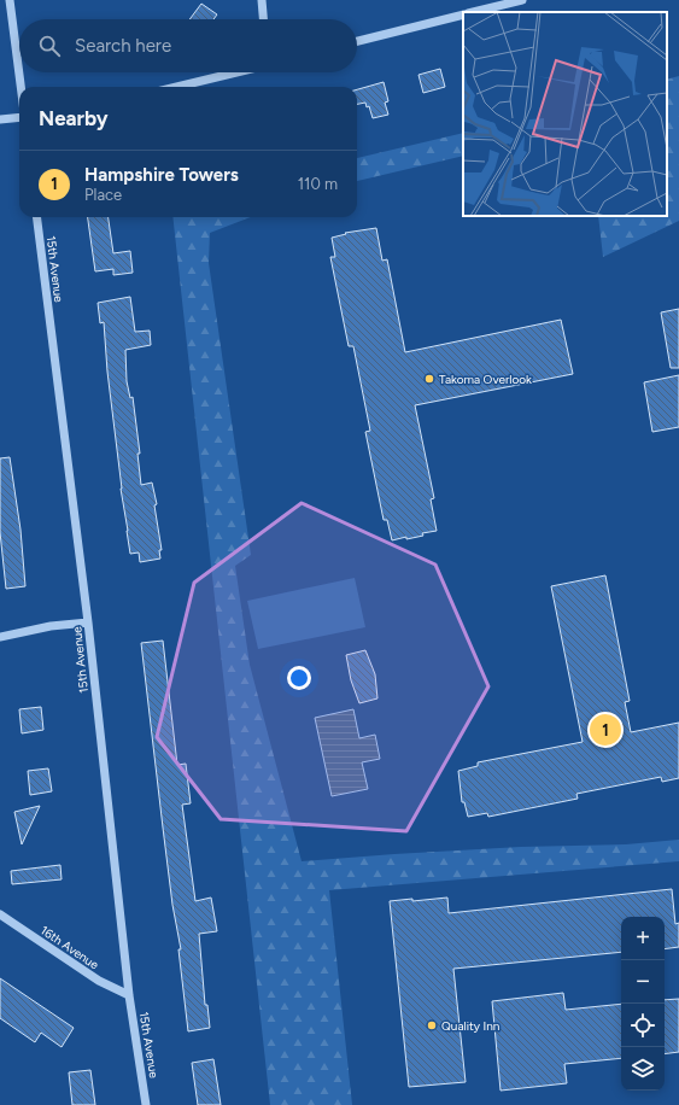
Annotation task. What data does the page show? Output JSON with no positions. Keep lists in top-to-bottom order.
{
  "streets": {
    "street": ["15th Avenue", "16th Avenue"]
  },
  "crossings": [
    ["15th Avenue", "16th Avenue"]
  ],
  "places": ["Takoma Overlook", "Quality Inn"],
  "page": {
    "search": "Search here",
    "heading": "Nearby",
    "list": [
      {
        "mark": "1",
        "name": "Hampshire Towers",
        "note": "Place",
        "value": "110 m"
      }
    ],
    "pins": "1",
    "map_buttons": ["+", "−"]
  }
}
